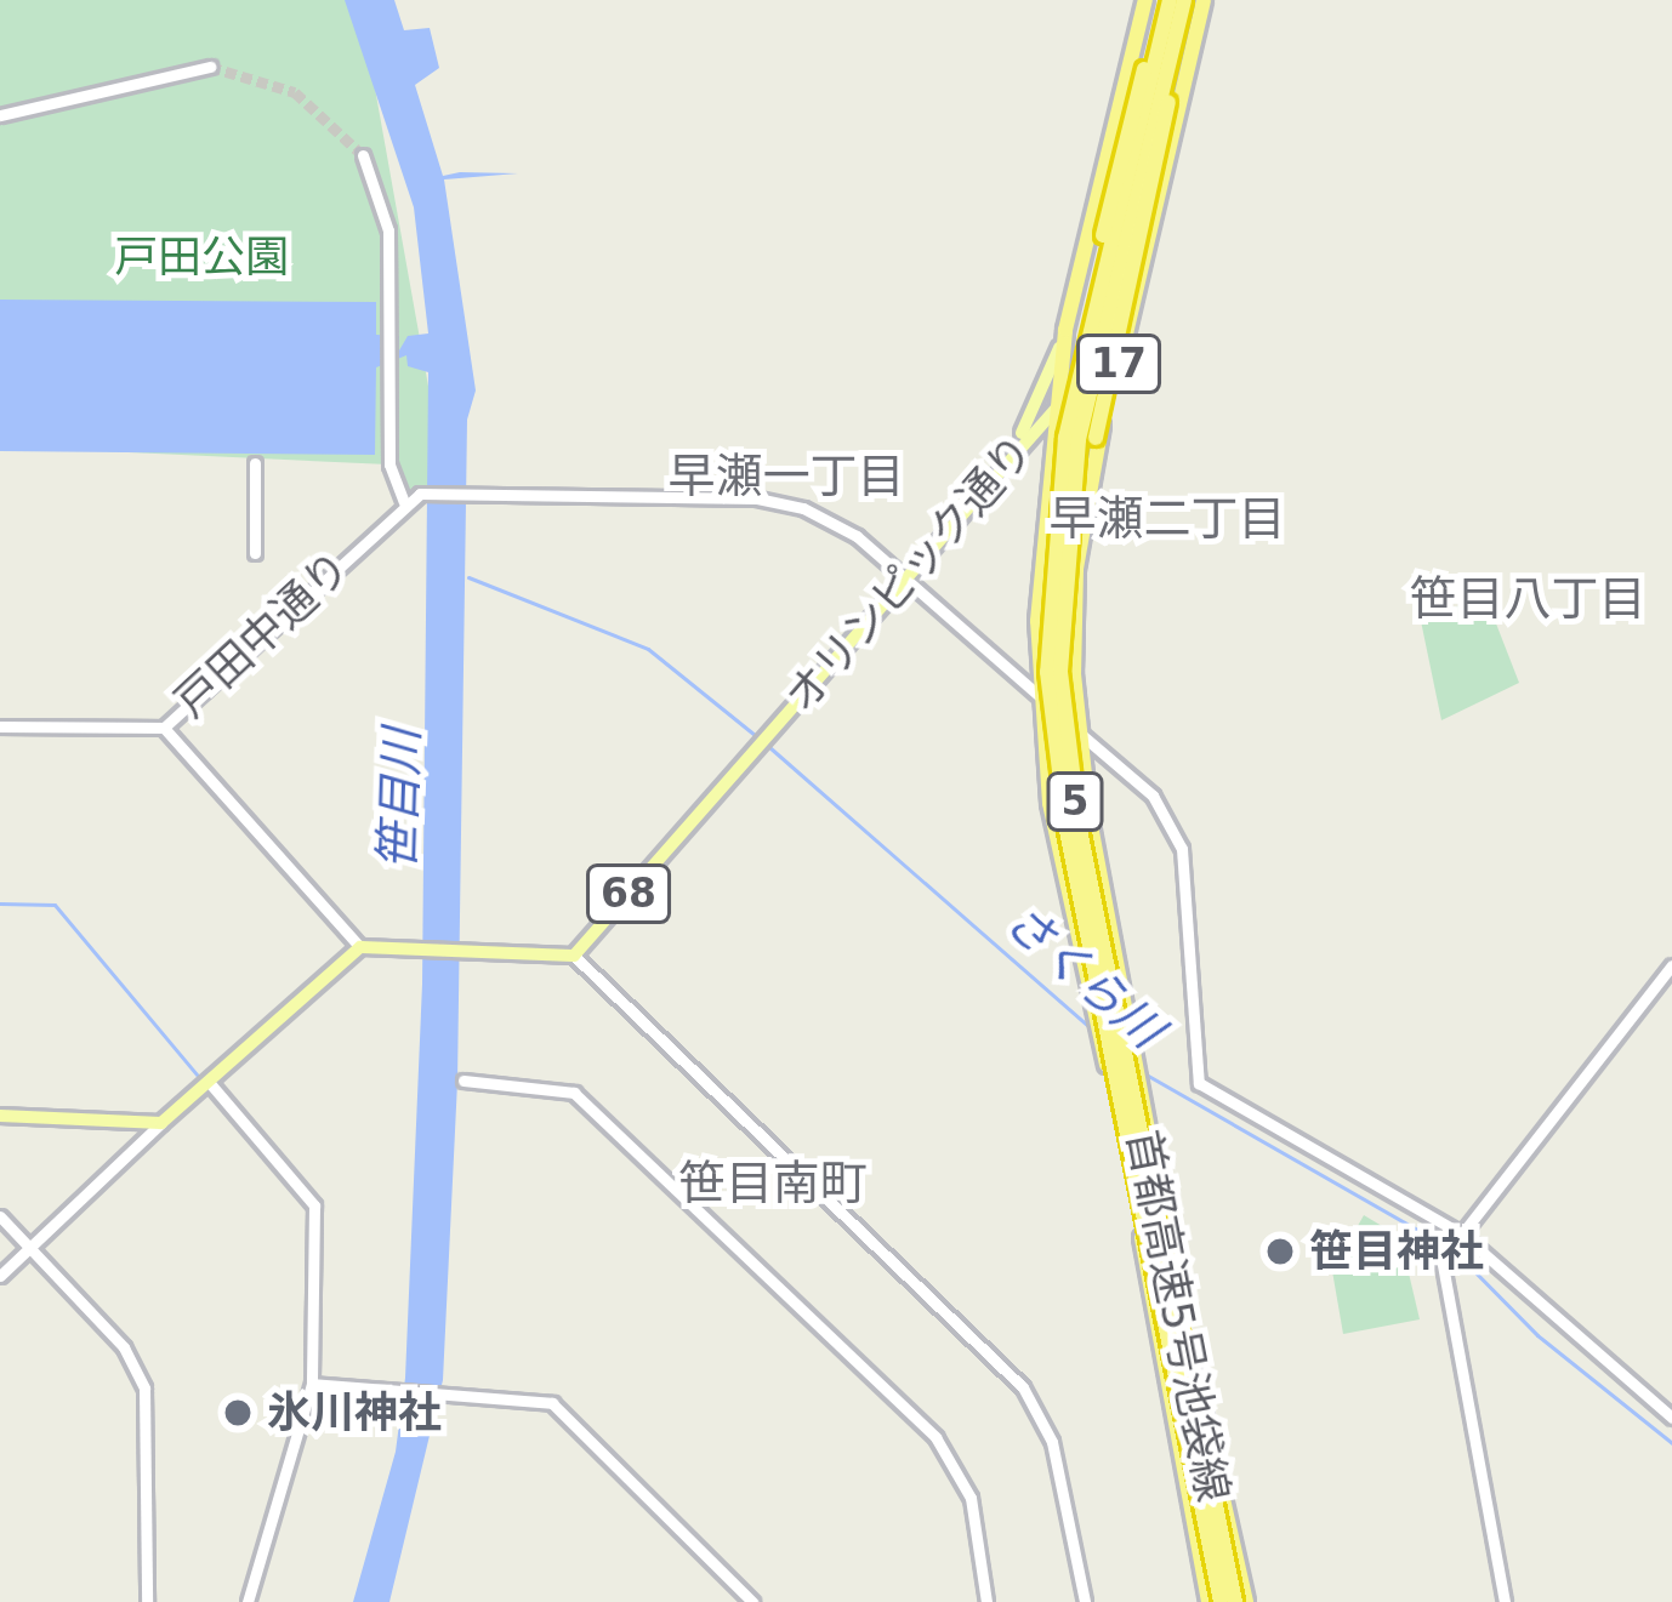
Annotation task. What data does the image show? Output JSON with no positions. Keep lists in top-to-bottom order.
{
  "streets": {
    "highway": ["17", "5", "首都高速5号池袋線"],
    "main road": ["オリンピック通り", "68"],
    "street": ["戸田中通り"]
  },
  "crossings": [
    ["17", "オリンピック通り"],
    ["17", "68"],
    ["17", "首都高速5号池袋線"],
    ["オリンピック通り", "戸田中通り"],
    ["オリンピック通り", "68"]
  ],
  "districts": [
    "早瀬一丁目",
    "早瀬二丁目",
    "笹目八丁目",
    "笹目南町"
  ],
  "water": ["笹目川", "さくら川"],
  "parks": ["戸田公園"],
  "places": ["笹目神社", "氷川神社"]
}
